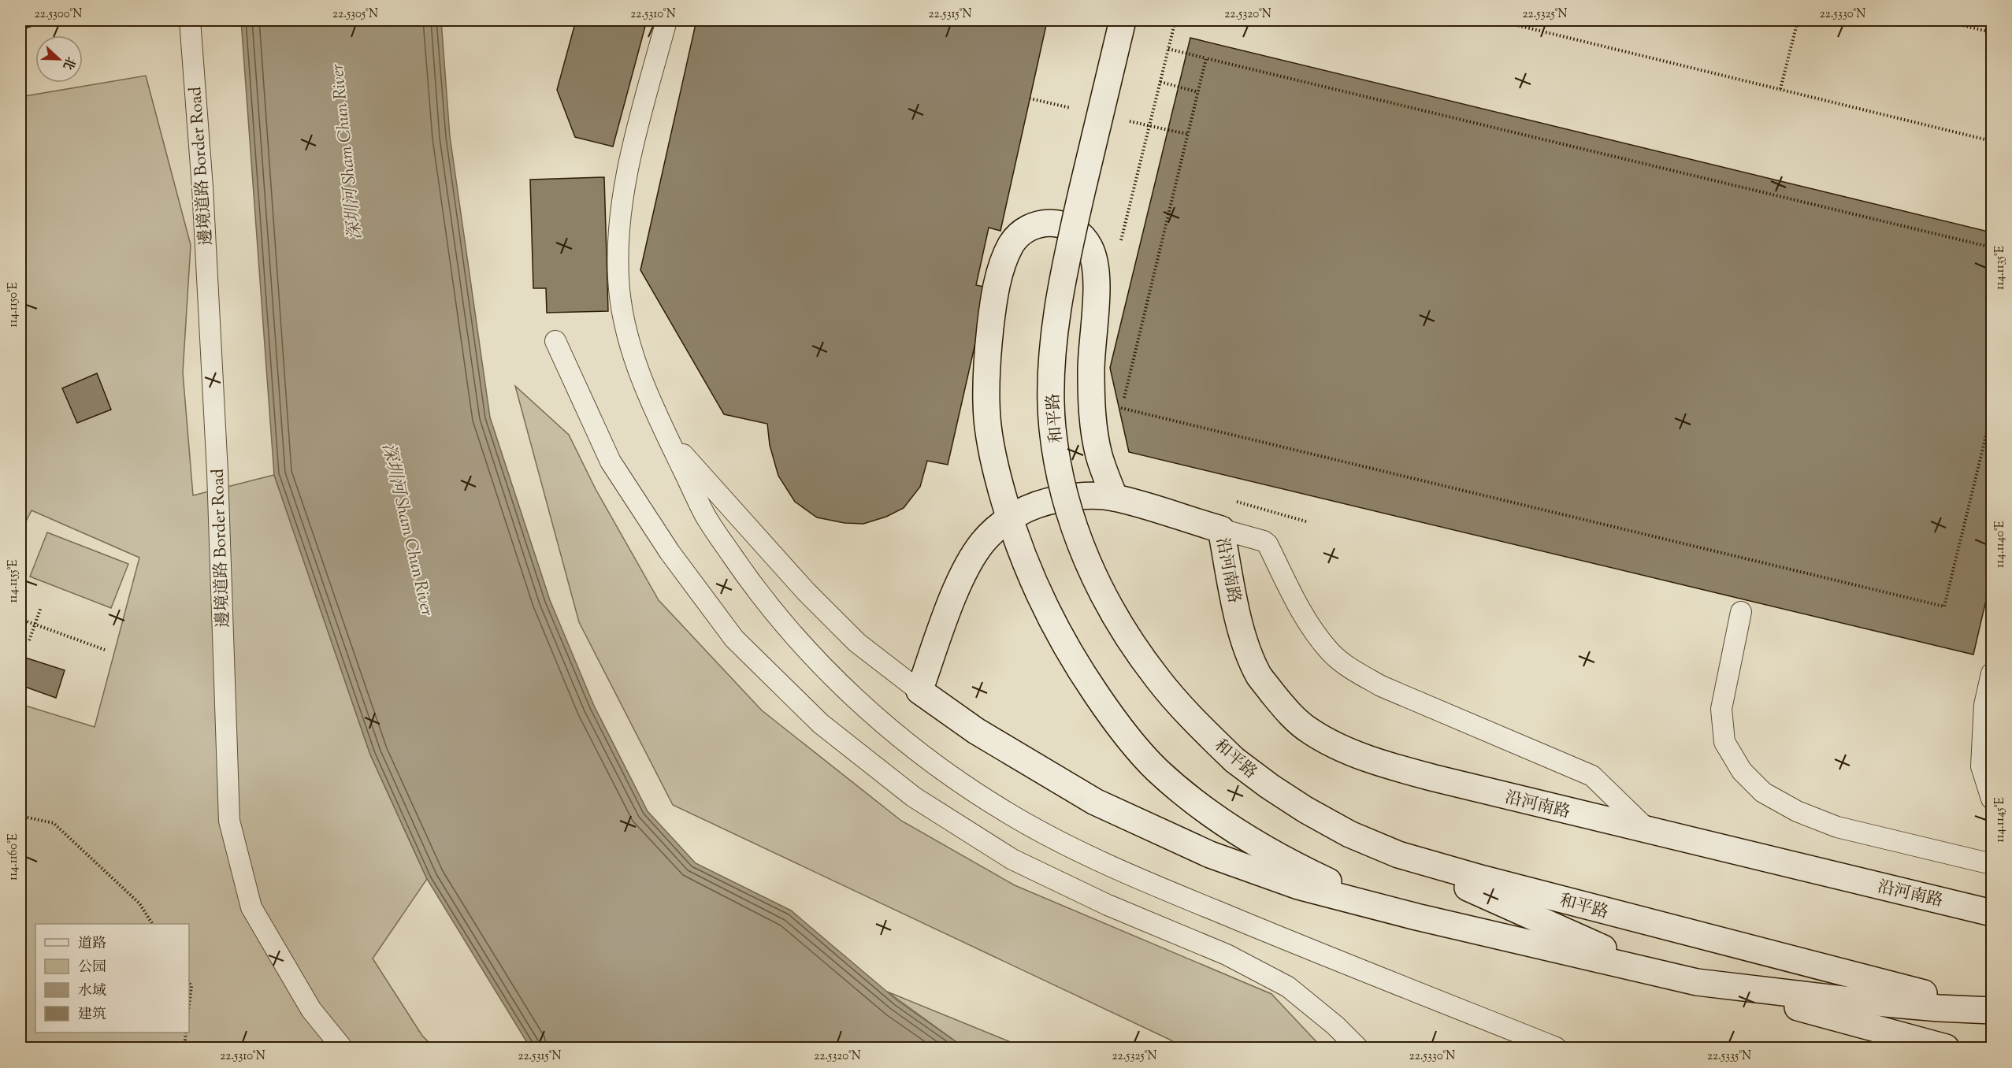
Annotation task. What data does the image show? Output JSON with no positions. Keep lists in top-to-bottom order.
{
  "streets": {
    "main road": ["和平路", "沿河南路"],
    "lane": ["邊境道路 Border Road"]
  },
  "water": ["深圳河 Sham Chun River"],
  "legend": [
    "道路",
    "公园",
    "水域",
    "建筑"
  ],
  "north": "right",
  "coordinates": [
    "22.5300°N",
    "22.5305°N",
    "22.5310°N",
    "22.5315°N",
    "22.5320°N",
    "22.5325°N",
    "22.5330°N",
    "114.1135°E",
    "114.1150°E",
    "114.1140°E",
    "114.1155°E",
    "114.1145°E",
    "114.1160°E",
    "22.5335°N"
  ]
}
